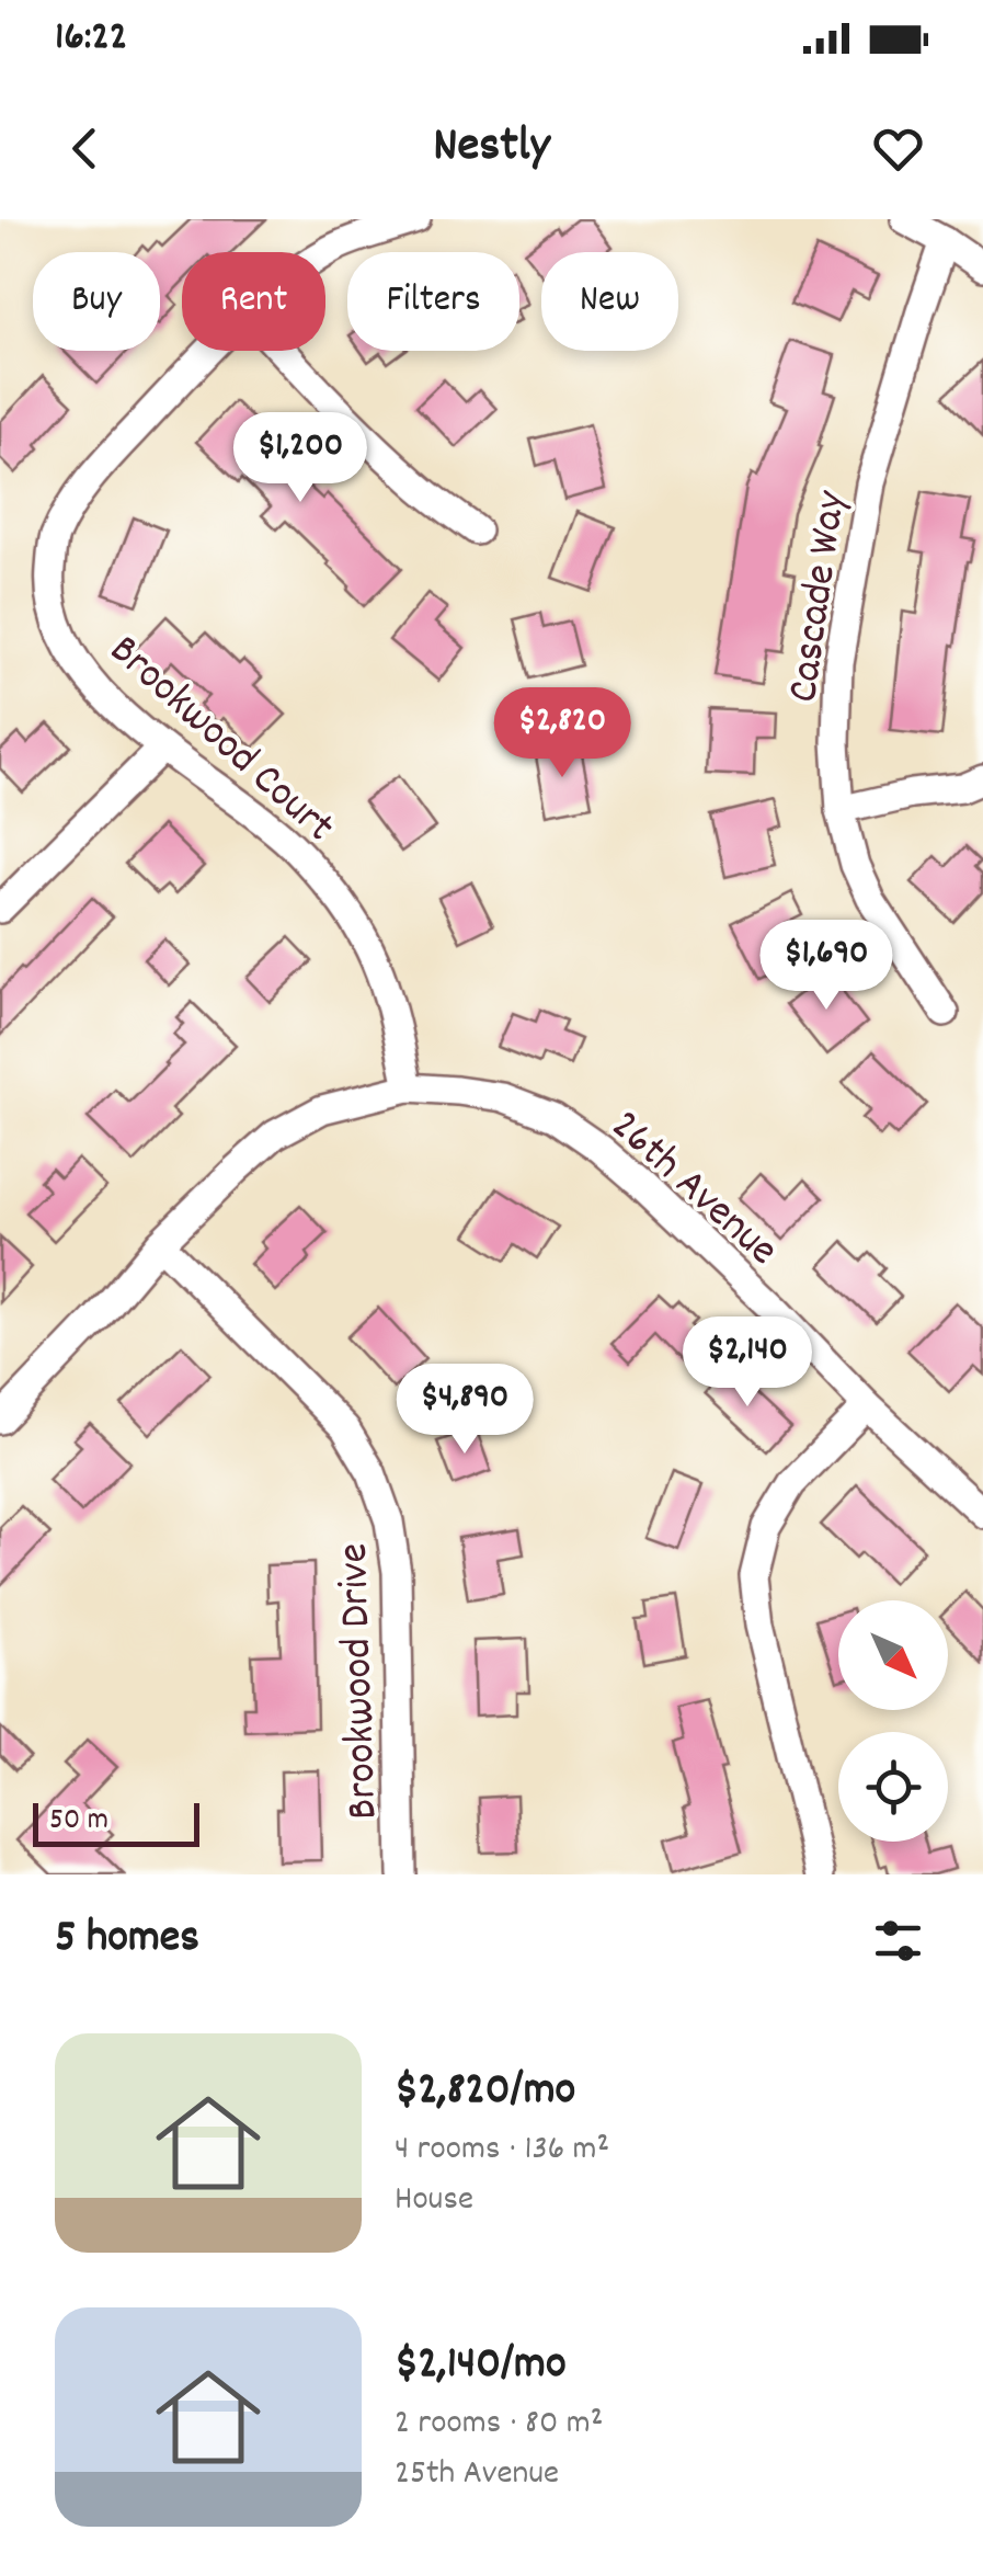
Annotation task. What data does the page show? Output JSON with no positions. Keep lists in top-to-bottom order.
{
  "streets": {
    "street": [
      "Cascade Way",
      "Brookwood Court",
      "26th Avenue",
      "Brookwood Drive"
    ]
  },
  "crossings": [
    ["Brookwood Court", "26th Avenue"]
  ],
  "scale_bar": "50 m",
  "north": "bottom right",
  "page": {
    "status": "16:22",
    "header": "Nestly",
    "chip": [
      "Buy",
      "Rent",
      "Filters",
      "New"
    ],
    "price": [
      "$1,200",
      "$2,820",
      "$1,690",
      "$2,140",
      "$4,890"
    ],
    "scale": "50 m",
    "heading": "5 homes",
    "list": [
      {
        "name": "$2,820/mo",
        "note": "4 rooms · 136 m² · House"
      },
      {
        "name": "$2,140/mo",
        "note": "2 rooms · 80 m² · 25th Avenue"
      }
    ]
  }
}
